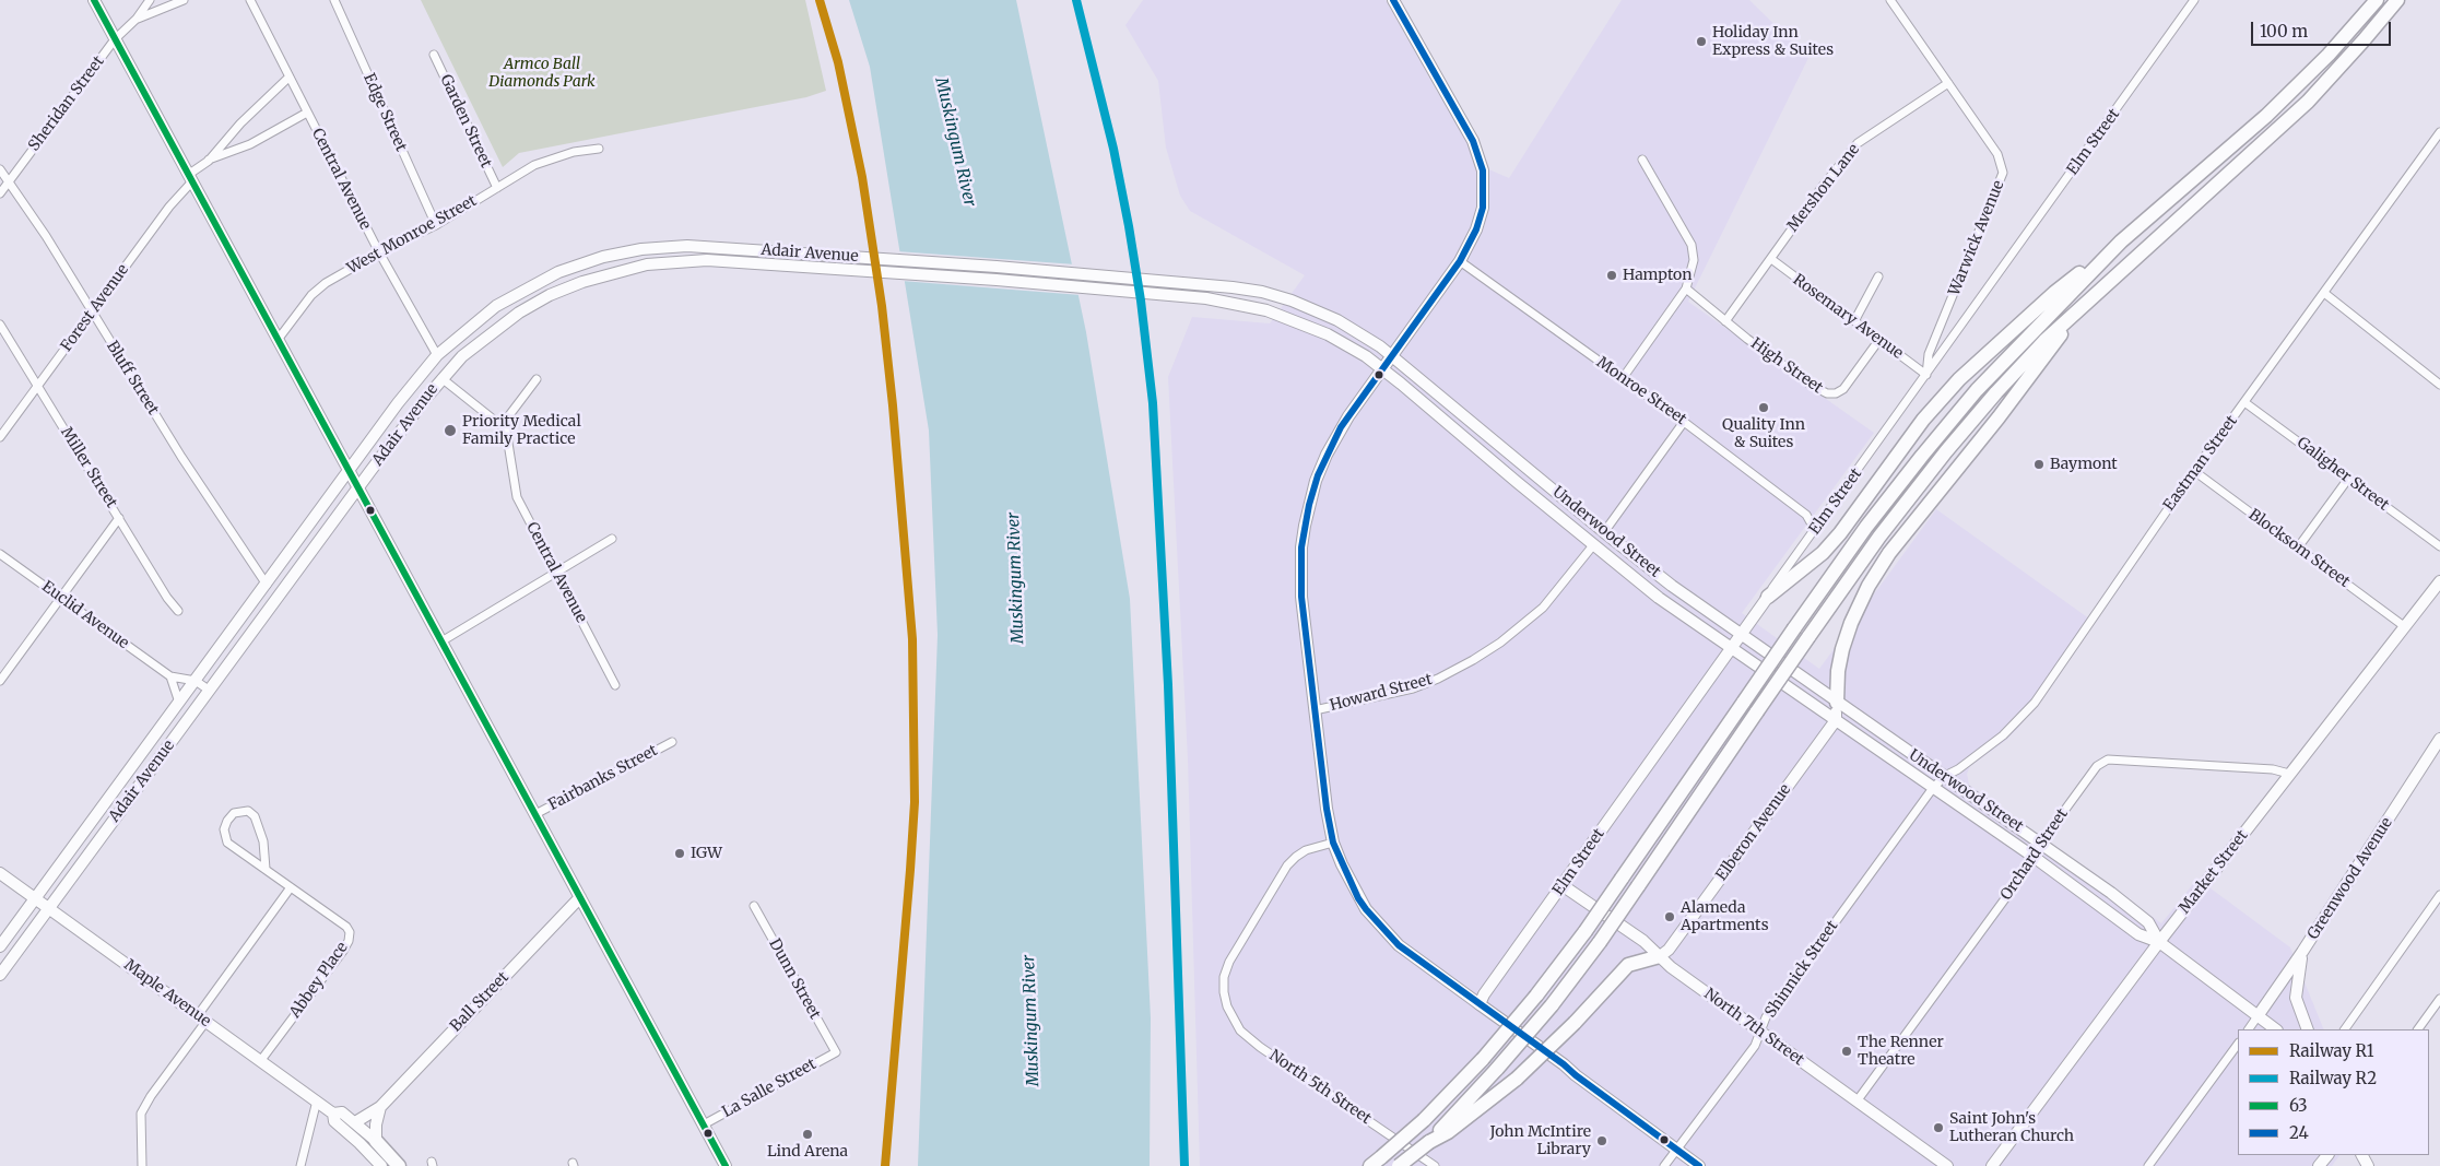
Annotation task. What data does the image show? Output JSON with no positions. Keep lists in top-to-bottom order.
{
  "streets": {
    "main road": [
      "Elm Street",
      "Adair Avenue",
      "Underwood Street",
      "Elberon Avenue",
      "Market Street",
      "Greenwood Avenue",
      "Maple Avenue",
      "Ball Street",
      "North 7th Street"
    ],
    "street": [
      "Sheridan Street",
      "Edge Street",
      "Garden Street",
      "Central Avenue",
      "Mershon Lane",
      "West Monroe Street",
      "Warwick Avenue",
      "Forest Avenue",
      "Rosemary Avenue",
      "High Street",
      "Bluff Street",
      "Monroe Street",
      "Eastman Street",
      "Miller Street",
      "Galigher Street",
      "Blocksom Street",
      "Euclid Avenue",
      "Howard Street",
      "Fairbanks Street",
      "Orchard Street",
      "Shinnick Street",
      "Dunn Street",
      "Abbey Place",
      "North 5th Street",
      "La Salle Street"
    ]
  },
  "crossings": [
    ["Sheridan Street", "Bluff Street"],
    ["Edge Street", "West Monroe Street"],
    ["Garden Street", "West Monroe Street"],
    ["Elm Street", "Warwick Avenue"],
    ["Elm Street", "Rosemary Avenue"],
    ["Elm Street", "Monroe Street"],
    ["Elm Street", "Underwood Street"],
    ["Elm Street", "North 7th Street"],
    ["Central Avenue", "West Monroe Street"],
    ["Central Avenue", "Adair Avenue"],
    ["Central Avenue", "Forest Avenue"],
    ["Mershon Lane", "Warwick Avenue"],
    ["Mershon Lane", "Rosemary Avenue"],
    ["Mershon Lane", "High Street"],
    ["Warwick Avenue", "Rosemary Avenue"],
    ["Adair Avenue", "Bluff Street"],
    ["Adair Avenue", "Underwood Street"],
    ["Adair Avenue", "Euclid Avenue"],
    ["Adair Avenue", "Maple Avenue"],
    ["Forest Avenue", "Bluff Street"],
    ["Forest Avenue", "Miller Street"],
    ["Rosemary Avenue", "High Street"],
    ["Eastman Street", "Galigher Street"],
    ["Eastman Street", "Underwood Street"],
    ["Eastman Street", "Blocksom Street"],
    ["Eastman Street", "Shinnick Street"],
    ["Underwood Street", "Howard Street"],
    ["Underwood Street", "Elberon Avenue"],
    ["Underwood Street", "Orchard Street"],
    ["Underwood Street", "Market Street"],
    ["Underwood Street", "Greenwood Avenue"],
    ["Underwood Street", "Shinnick Street"],
    ["Blocksom Street", "Market Street"],
    ["Elberon Avenue", "North 7th Street"],
    ["Orchard Street", "Market Street"],
    ["Orchard Street", "North 7th Street"],
    ["Shinnick Street", "North 7th Street"],
    ["Dunn Street", "La Salle Street"],
    ["Abbey Place", "Maple Avenue"]
  ],
  "water": ["Muskingum River"],
  "parks": ["Armco Ball Diamonds Park"],
  "places": [
    "Holiday Inn Express & Suites",
    "Hampton",
    "Quality Inn & Suites",
    "Priority Medical Family Practice",
    "Baymont",
    "IGW",
    "Alameda Apartments",
    "The Renner Theatre",
    "Saint John's Lutheran Church",
    "Lind Arena",
    "John McIntire Library"
  ],
  "lines": [
    "rail line R1",
    "rail line R2",
    "transit line 63",
    "transit line 24"
  ],
  "legend": [
    "Railway R1",
    "Railway R2",
    "63",
    "24"
  ],
  "scale_bar": "100 m"
}
